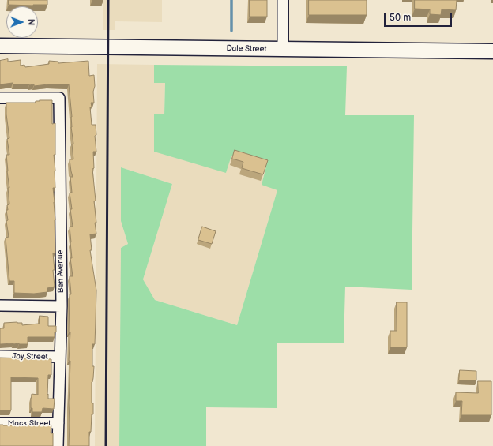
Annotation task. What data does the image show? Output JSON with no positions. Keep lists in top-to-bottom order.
{
  "streets": {
    "street": [
      "Dale Street",
      "Ben Avenue",
      "Jay Street",
      "Mack Street"
    ]
  },
  "crossings": [
    ["Ben Avenue", "Jay Street"],
    ["Ben Avenue", "Mack Street"]
  ],
  "scale_bar": "50 m",
  "north": "right"
}
